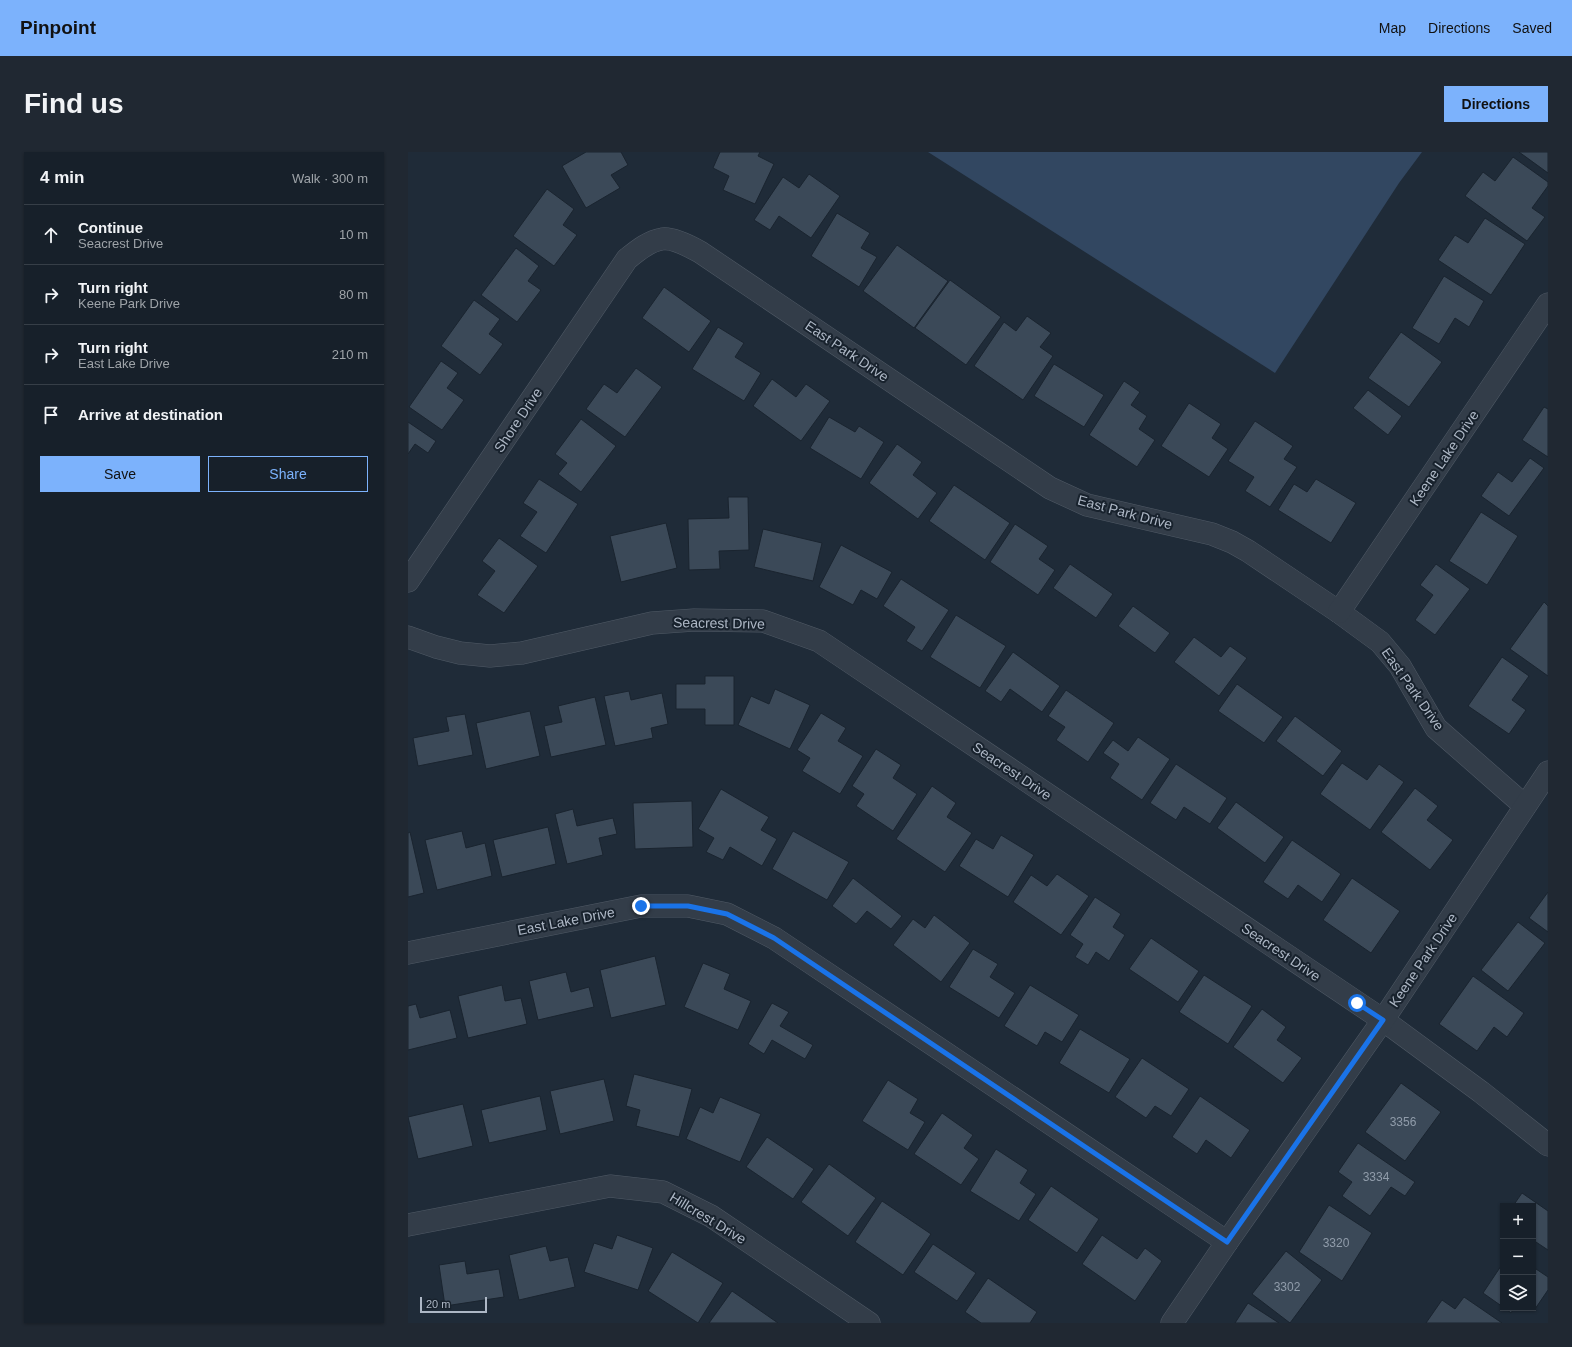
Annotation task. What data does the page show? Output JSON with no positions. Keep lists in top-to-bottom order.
{
  "streets": {
    "street": [
      "East Park Drive",
      "Shore Drive",
      "Keene Lake Drive",
      "Seacrest Drive",
      "East Lake Drive",
      "Keene Park Drive",
      "Hillcrest Drive"
    ]
  },
  "crossings": [
    ["East Park Drive", "Shore Drive"],
    ["East Park Drive", "Keene Lake Drive"],
    ["East Park Drive", "Keene Park Drive"],
    ["Seacrest Drive", "Keene Park Drive"],
    ["East Lake Drive", "Keene Park Drive"]
  ],
  "house_numbers": [
    "3356",
    "3334",
    "3320",
    "3302"
  ],
  "scale_bar": "20 m",
  "page": {
    "header": "Pinpoint",
    "nav": ["Map", "Directions", "Saved"],
    "buttons": [
      "Directions",
      ["Save", "Share"]
    ],
    "title": "Find us",
    "heading": ["4 min", "Walk · 300 m"],
    "list": [
      ["Continue", "Seacrest Drive", "10 m"],
      ["Turn right", "Keene Park Drive", "80 m"],
      ["Turn right", "East Lake Drive", "210 m"],
      "Arrive at destination"
    ],
    "map_buttons": ["+", "−"],
    "scale": "20 m"
  }
}
